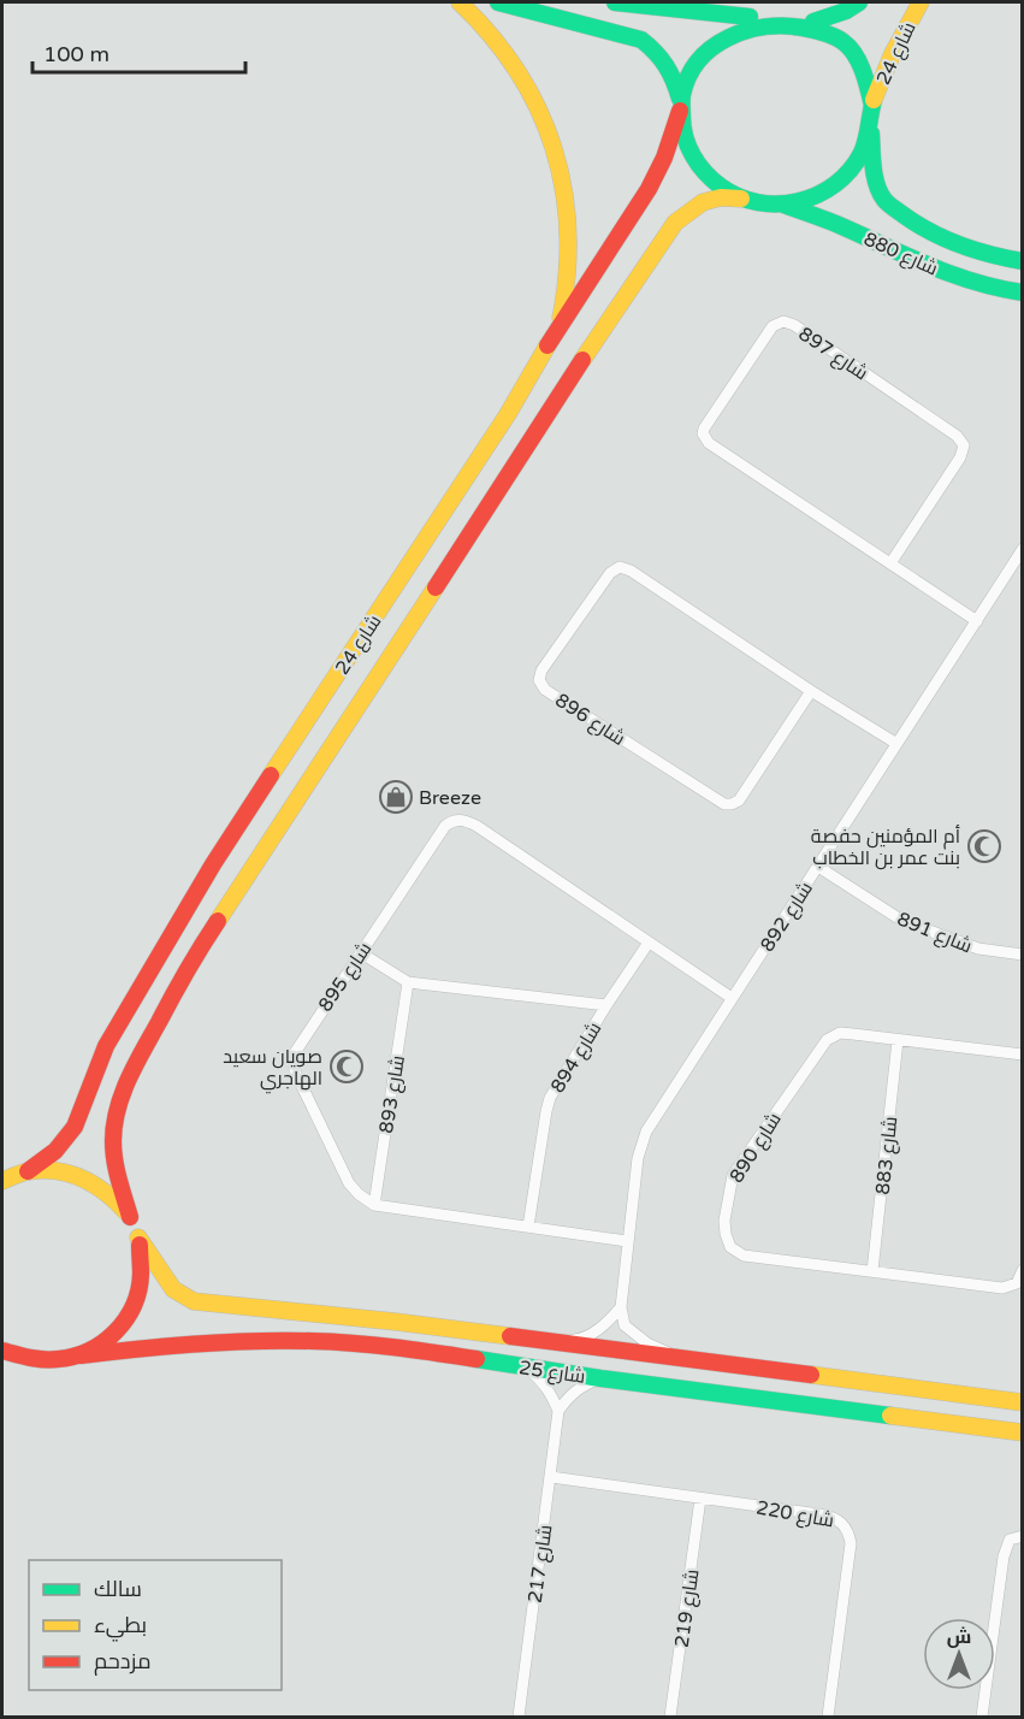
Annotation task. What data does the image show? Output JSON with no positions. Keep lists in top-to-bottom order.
{
  "streets": {
    "street": [
      "شارع 24",
      "شارع 880",
      "شارع 897",
      "شارع 896",
      "شارع 892",
      "شارع 891",
      "شارع 895",
      "شارع 894",
      "شارع 893",
      "شارع 890",
      "شارع 883",
      "شارع 25",
      "شارع 220",
      "شارع 217",
      "شارع 219"
    ]
  },
  "crossings": [
    ["شارع 24", "شارع 880"],
    ["شارع 24", "شارع 25"],
    ["شارع 897", "شارع 892"],
    ["شارع 896", "شارع 892"],
    ["شارع 892", "شارع 891"],
    ["شارع 892", "شارع 895"],
    ["شارع 895", "شارع 894"],
    ["شارع 895", "شارع 893"],
    ["شارع 890", "شارع 883"],
    ["شارع 220", "شارع 217"],
    ["شارع 220", "شارع 219"]
  ],
  "places": {
    "shop": ["Breeze"],
    "mosque": ["أم المؤمنين حفصة بنت عمر بن الخطاب", "صويان سعيد الهاجري"]
  },
  "legend": ["سالك", "بطيء", "مزدحم"],
  "scale_bar": "100 m",
  "north": "top"
}
